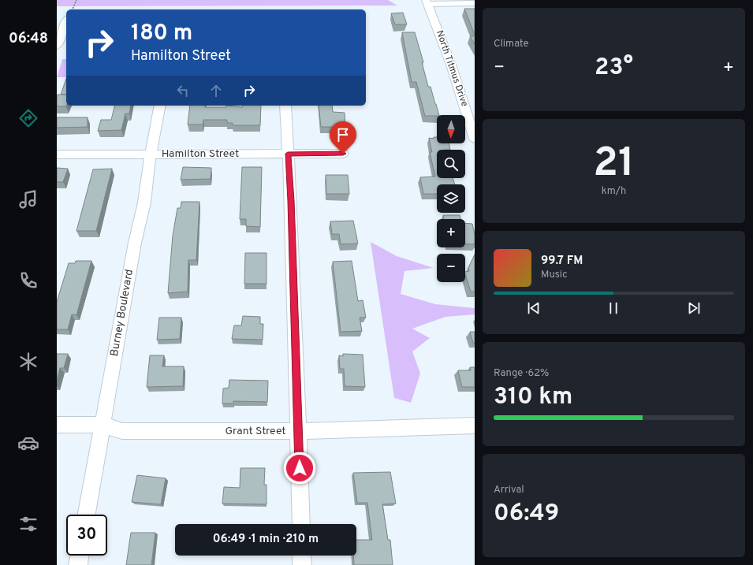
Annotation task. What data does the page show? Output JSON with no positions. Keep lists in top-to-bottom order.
{
  "streets": {
    "street": [
      "North Titmus Drive",
      "Hamilton Street",
      "Burney Boulevard",
      "Grant Street"
    ]
  },
  "crossings": [
    ["Hamilton Street", "Burney Boulevard"],
    ["Burney Boulevard", "Grant Street"]
  ],
  "north": "bottom",
  "page": {
    "tabs": "06:48",
    "tile": [
      "Climate",
      ["21", "km/h"],
      ["Range · 62%", "310 km"],
      ["Arrival", "06:49"]
    ],
    "turn": ["180 m", "Hamilton Street"],
    "heat": ["−", "23°", "+"],
    "map_buttons": ["+", "−"],
    "song": ["99.7 FM", "Music"],
    "limit": "30",
    "trip": "06:49 · 1 min · 210 m"
  }
}
